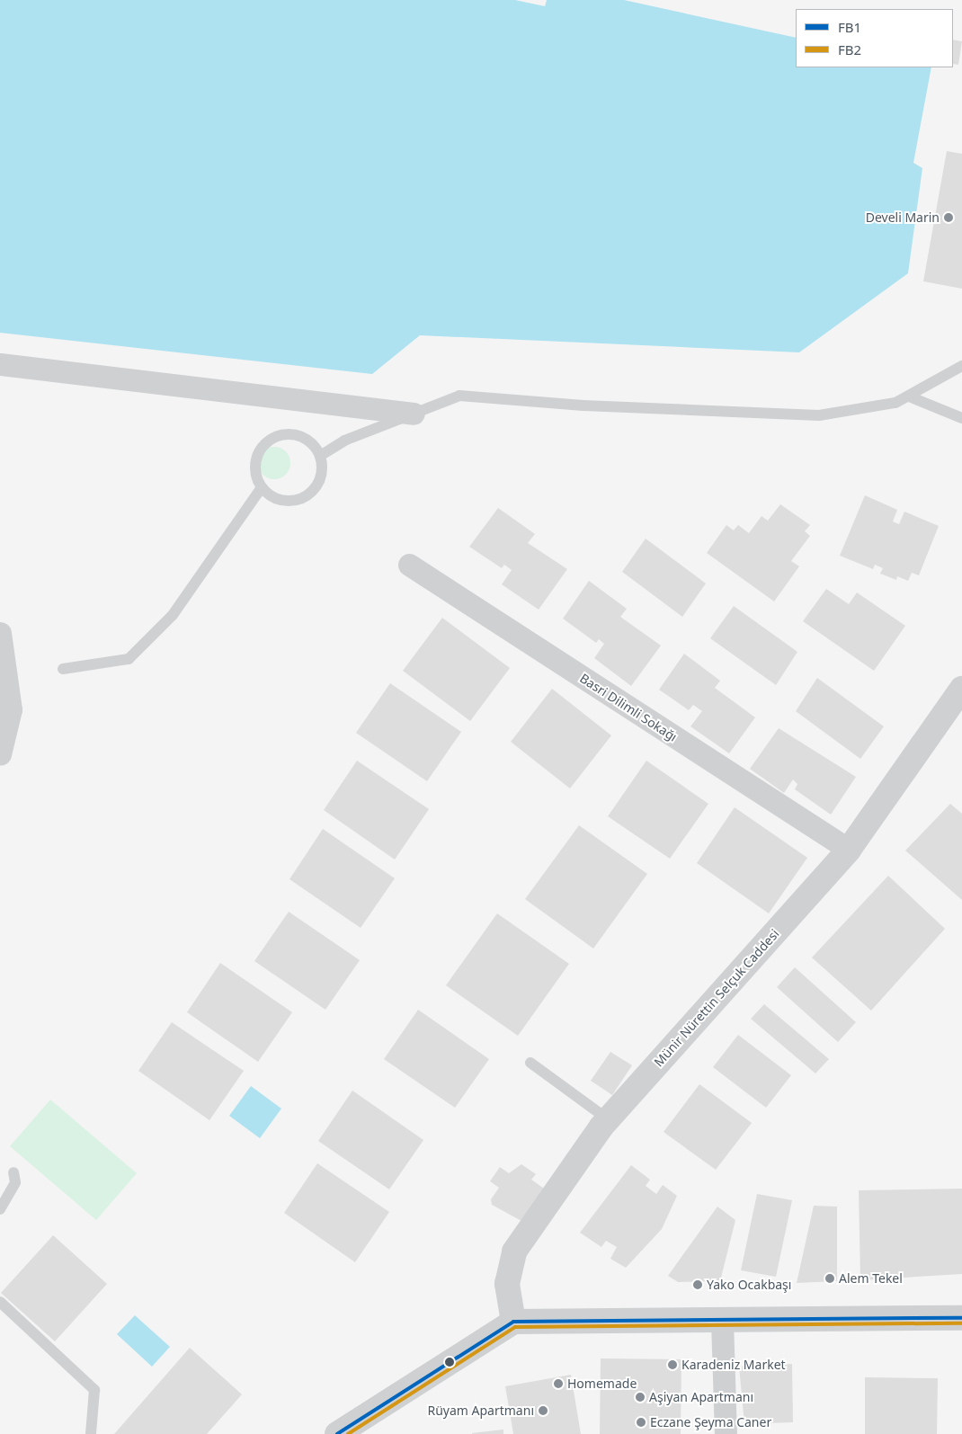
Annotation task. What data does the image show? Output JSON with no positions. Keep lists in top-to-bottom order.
{
  "streets": {
    "street": ["Basri Dilimli Sokağı", "Münir Nürettin Selçuk Caddesi"]
  },
  "crossings": [
    ["Basri Dilimli Sokağı", "Münir Nürettin Selçuk Caddesi"]
  ],
  "places": [
    "Develi Marin",
    "Alem Tekel",
    "Yako Ocakbaşı",
    "Karadeniz Market",
    "Homemade",
    "Aşiyan Apartmanı",
    "Rüyam Apartmanı",
    "Eczane Şeyma Caner"
  ],
  "lines": ["transit line FB1", "transit line FB2"],
  "legend": ["FB1", "FB2"]
}
